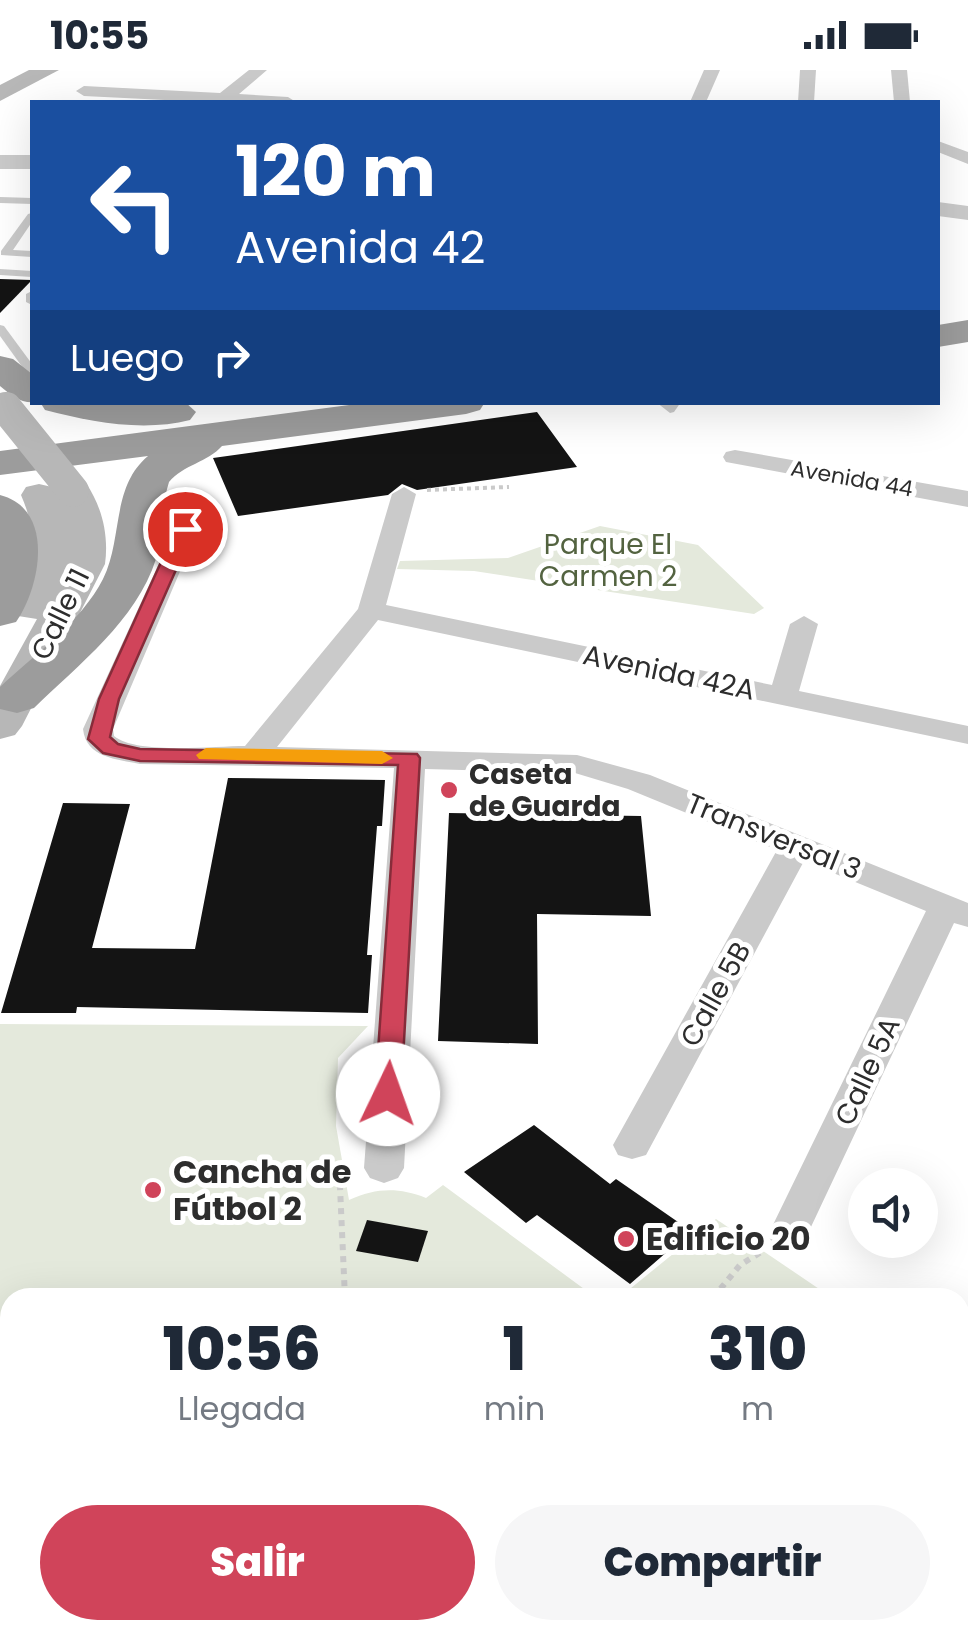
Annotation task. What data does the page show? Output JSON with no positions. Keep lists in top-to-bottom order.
{
  "streets": {
    "main road": ["Calle 11"],
    "street": [
      "Avenida 44",
      "Avenida 42A",
      "Transversal 3",
      "Calle 5B",
      "Calle 5A"
    ]
  },
  "crossings": [
    ["Transversal 3", "Calle 5B"],
    ["Transversal 3", "Calle 5A"]
  ],
  "parks": ["Parque El Carmen 2"],
  "places": ["Caseta de Guarda", "Cancha de Fútbol 2", "Edificio 20"],
  "page": {
    "status": "10:55",
    "turn": ["120 m", "Avenida 42"],
    "then": "Luego",
    "eta": [
      "10:56",
      "Llegada",
      "1",
      "min",
      "310",
      "m"
    ],
    "buttons": ["Salir", "Compartir"]
  }
}
